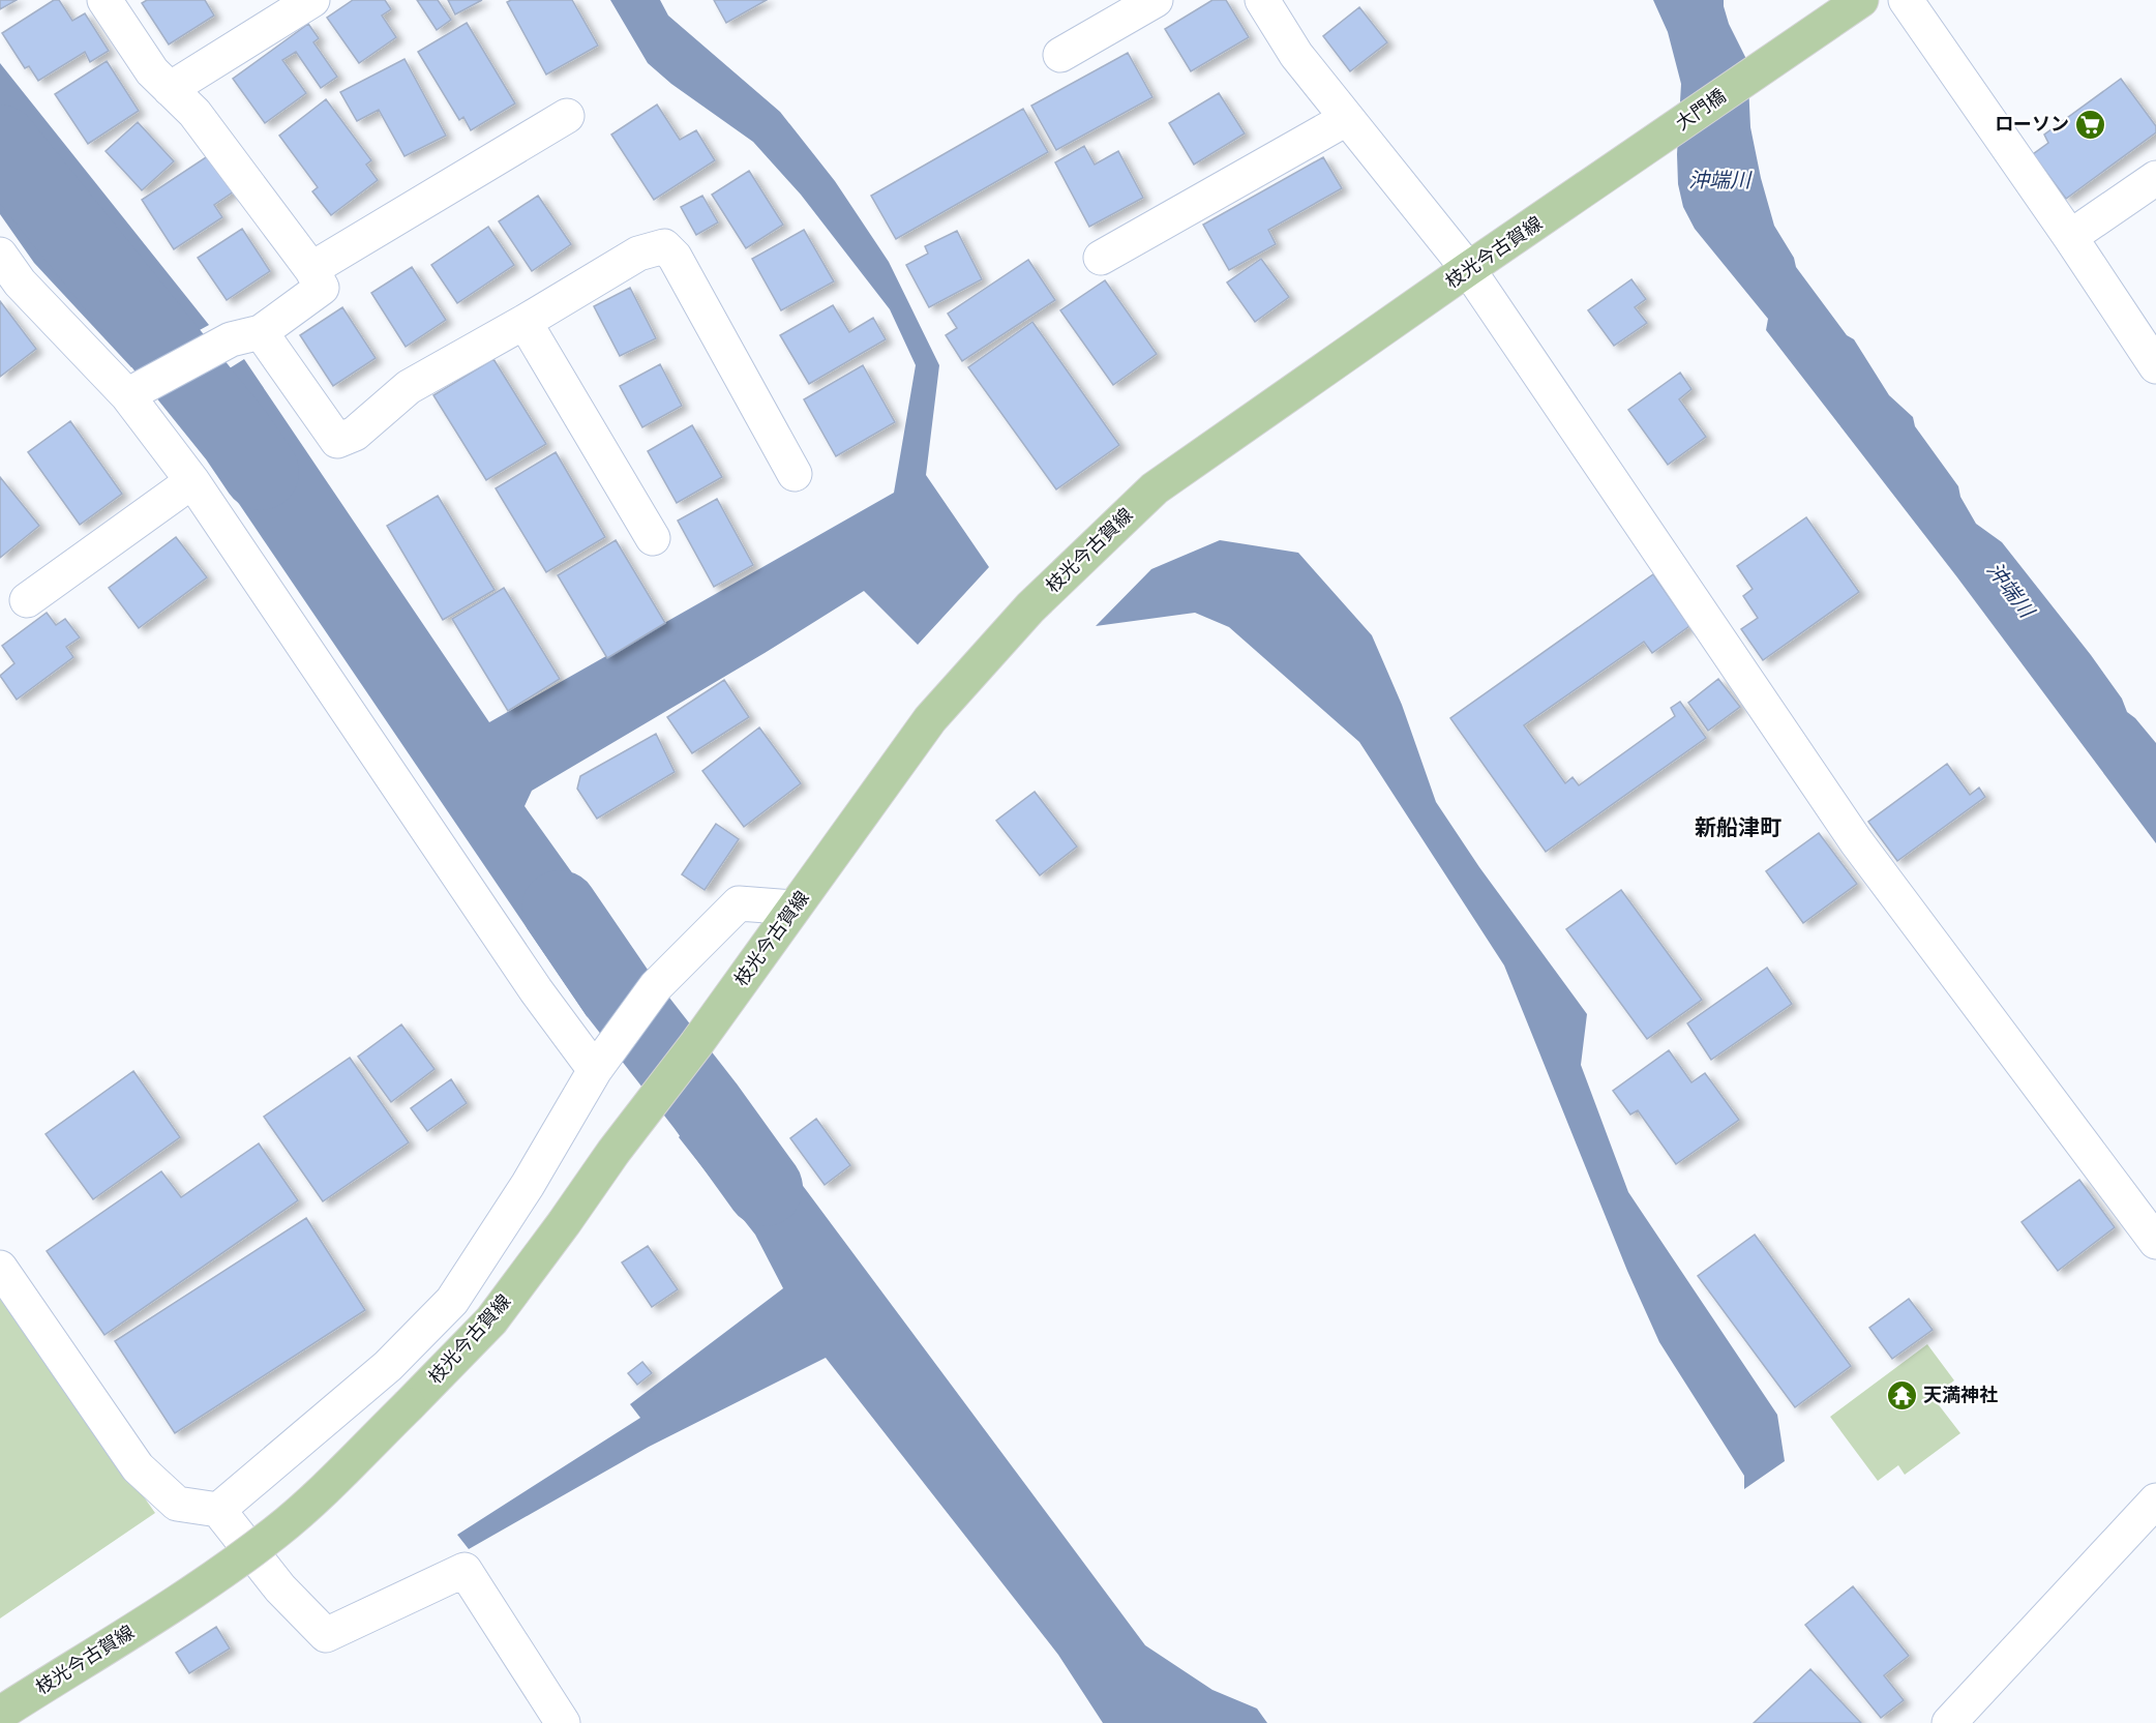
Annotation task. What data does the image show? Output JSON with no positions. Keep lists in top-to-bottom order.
{
  "streets": {
    "main road": ["大門橋", "枝光今古賀線"]
  },
  "crossings": [
    ["大門橋", "枝光今古賀線"]
  ],
  "districts": ["新船津町"],
  "water": ["沖端川"],
  "places": {
    "supermarket": ["ローソン"],
    "temple": ["天満神社"]
  }
}
